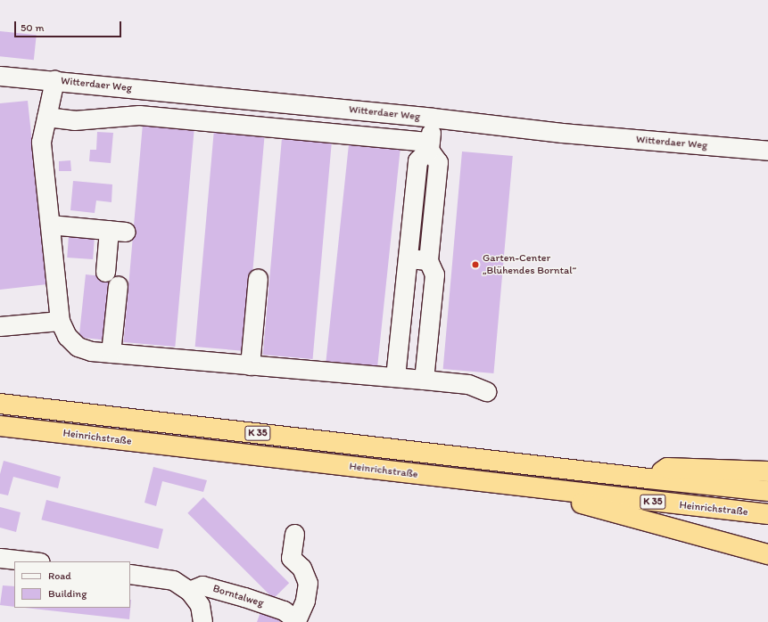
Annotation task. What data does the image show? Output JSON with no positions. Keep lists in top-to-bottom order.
{
  "streets": {
    "highway": ["K 35", "Heinrichstraße"],
    "street": ["Witterdaer Weg", "Borntalweg"]
  },
  "places": ["Garten-Center „Blühendes Borntal“"],
  "legend": ["Road", "Building"],
  "scale_bar": "50 m"
}
